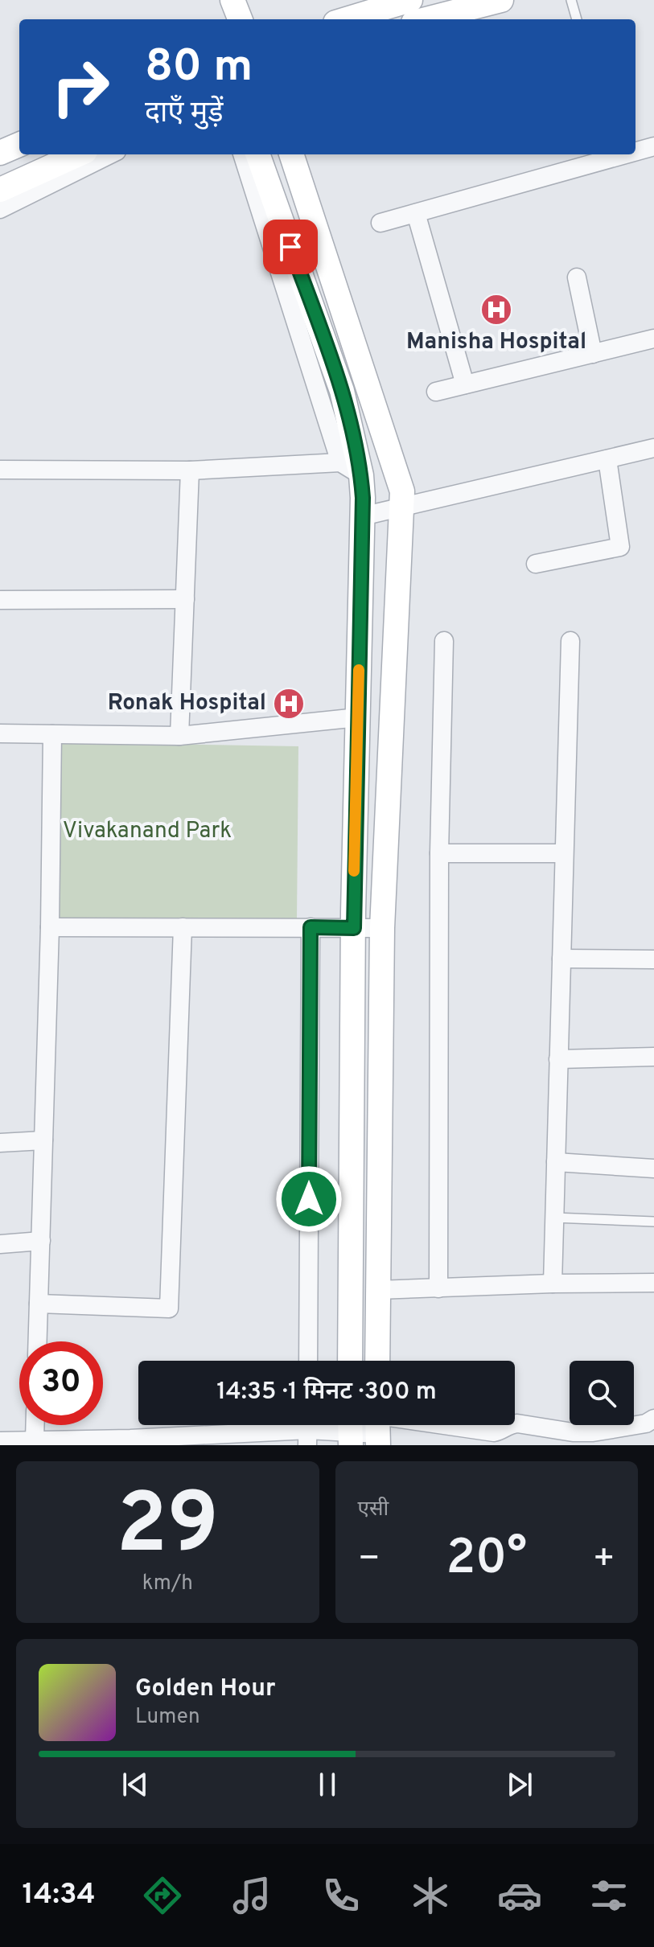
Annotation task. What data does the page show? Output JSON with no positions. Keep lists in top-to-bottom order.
{
  "parks": ["Vivakanand Park"],
  "places": {
    "hospital": ["Manisha Hospital", "Ronak Hospital"]
  },
  "page": {
    "turn": ["80 m", "दाएँ मुड़ें"],
    "limit": "30",
    "trip": "14:35 · 1 मिनट · 300 m",
    "tile": [
      ["29", "km/h"],
      "एसी"
    ],
    "heat": ["−", "20°", "+"],
    "song": ["Golden Hour", "Lumen"],
    "tabs": "14:34"
  }
}
